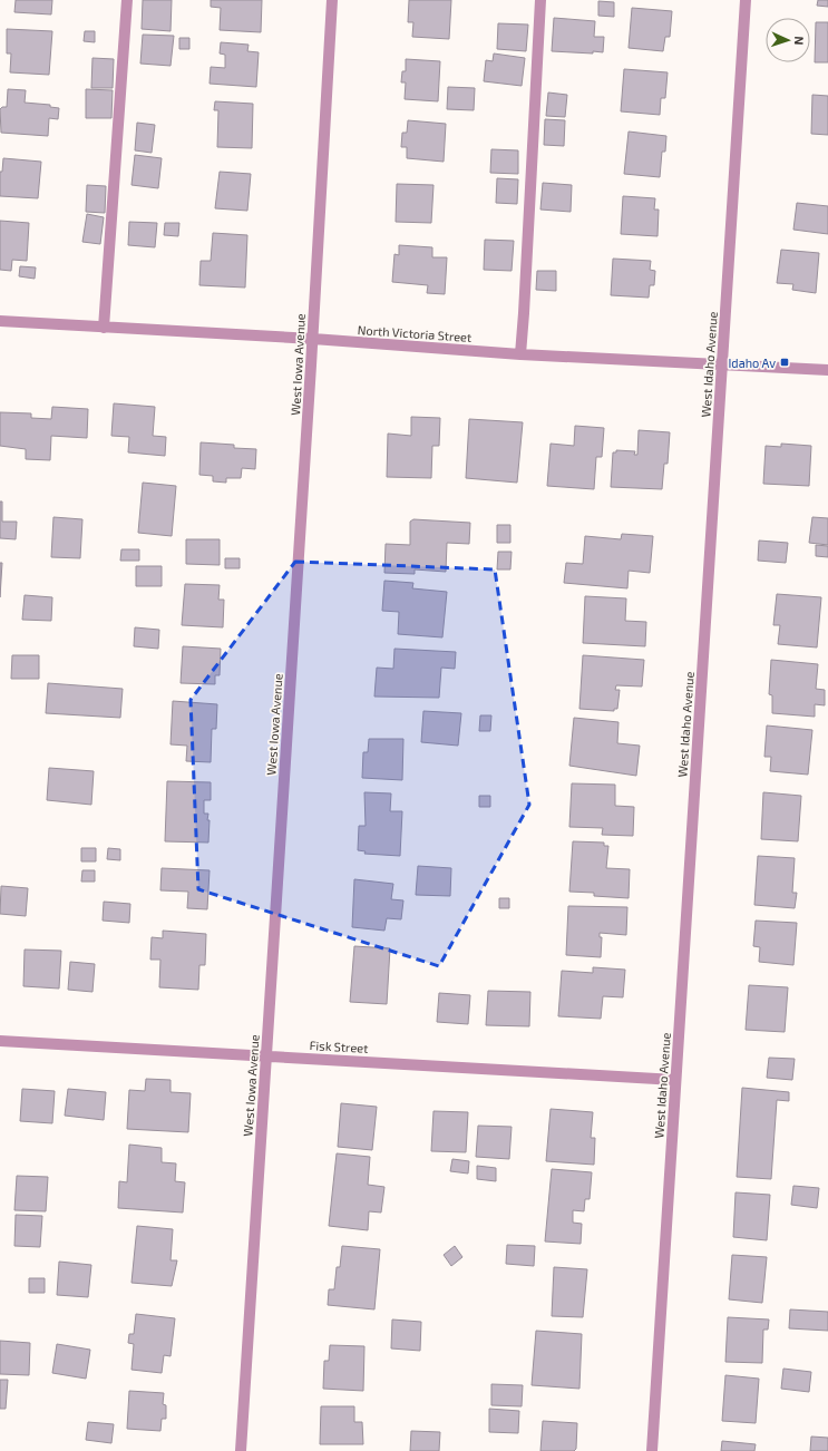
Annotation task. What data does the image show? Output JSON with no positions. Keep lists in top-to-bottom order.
{
  "streets": {
    "street": [
      "North Victoria Street",
      "West Iowa Avenue",
      "West Idaho Avenue",
      "Fisk Street"
    ]
  },
  "crossings": [
    ["North Victoria Street", "West Iowa Avenue"],
    ["North Victoria Street", "West Idaho Avenue"],
    ["West Iowa Avenue", "Fisk Street"],
    ["West Idaho Avenue", "Fisk Street"]
  ],
  "places": {
    "transit": ["Idaho Av"]
  },
  "north": "right"
}
